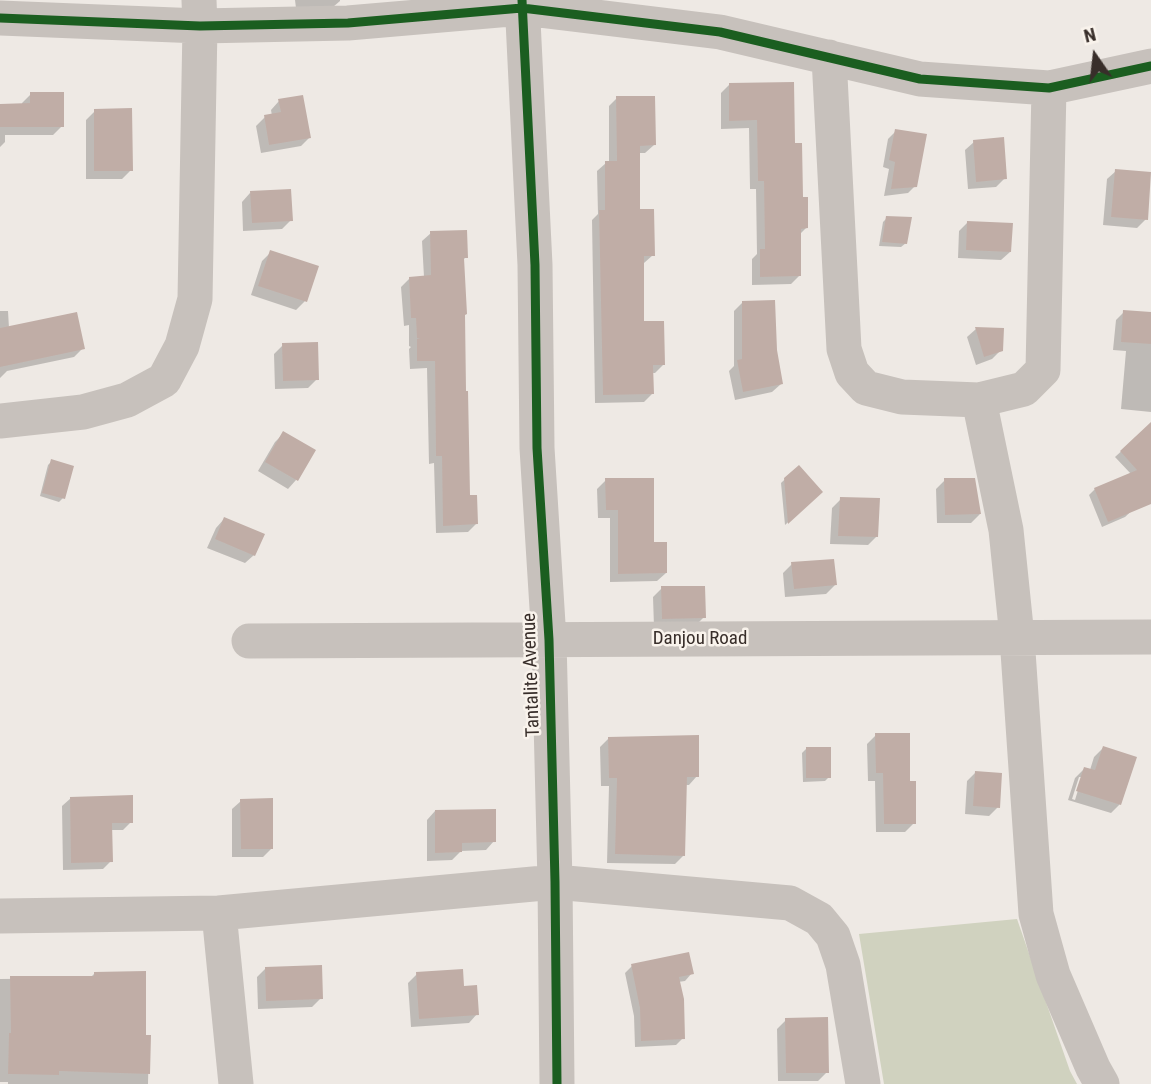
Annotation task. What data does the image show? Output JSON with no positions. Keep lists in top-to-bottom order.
{
  "streets": {
    "street": ["Danjou Road", "Tantalite Avenue"]
  },
  "crossings": [
    ["Danjou Road", "Tantalite Avenue"]
  ],
  "north": "top"
}
